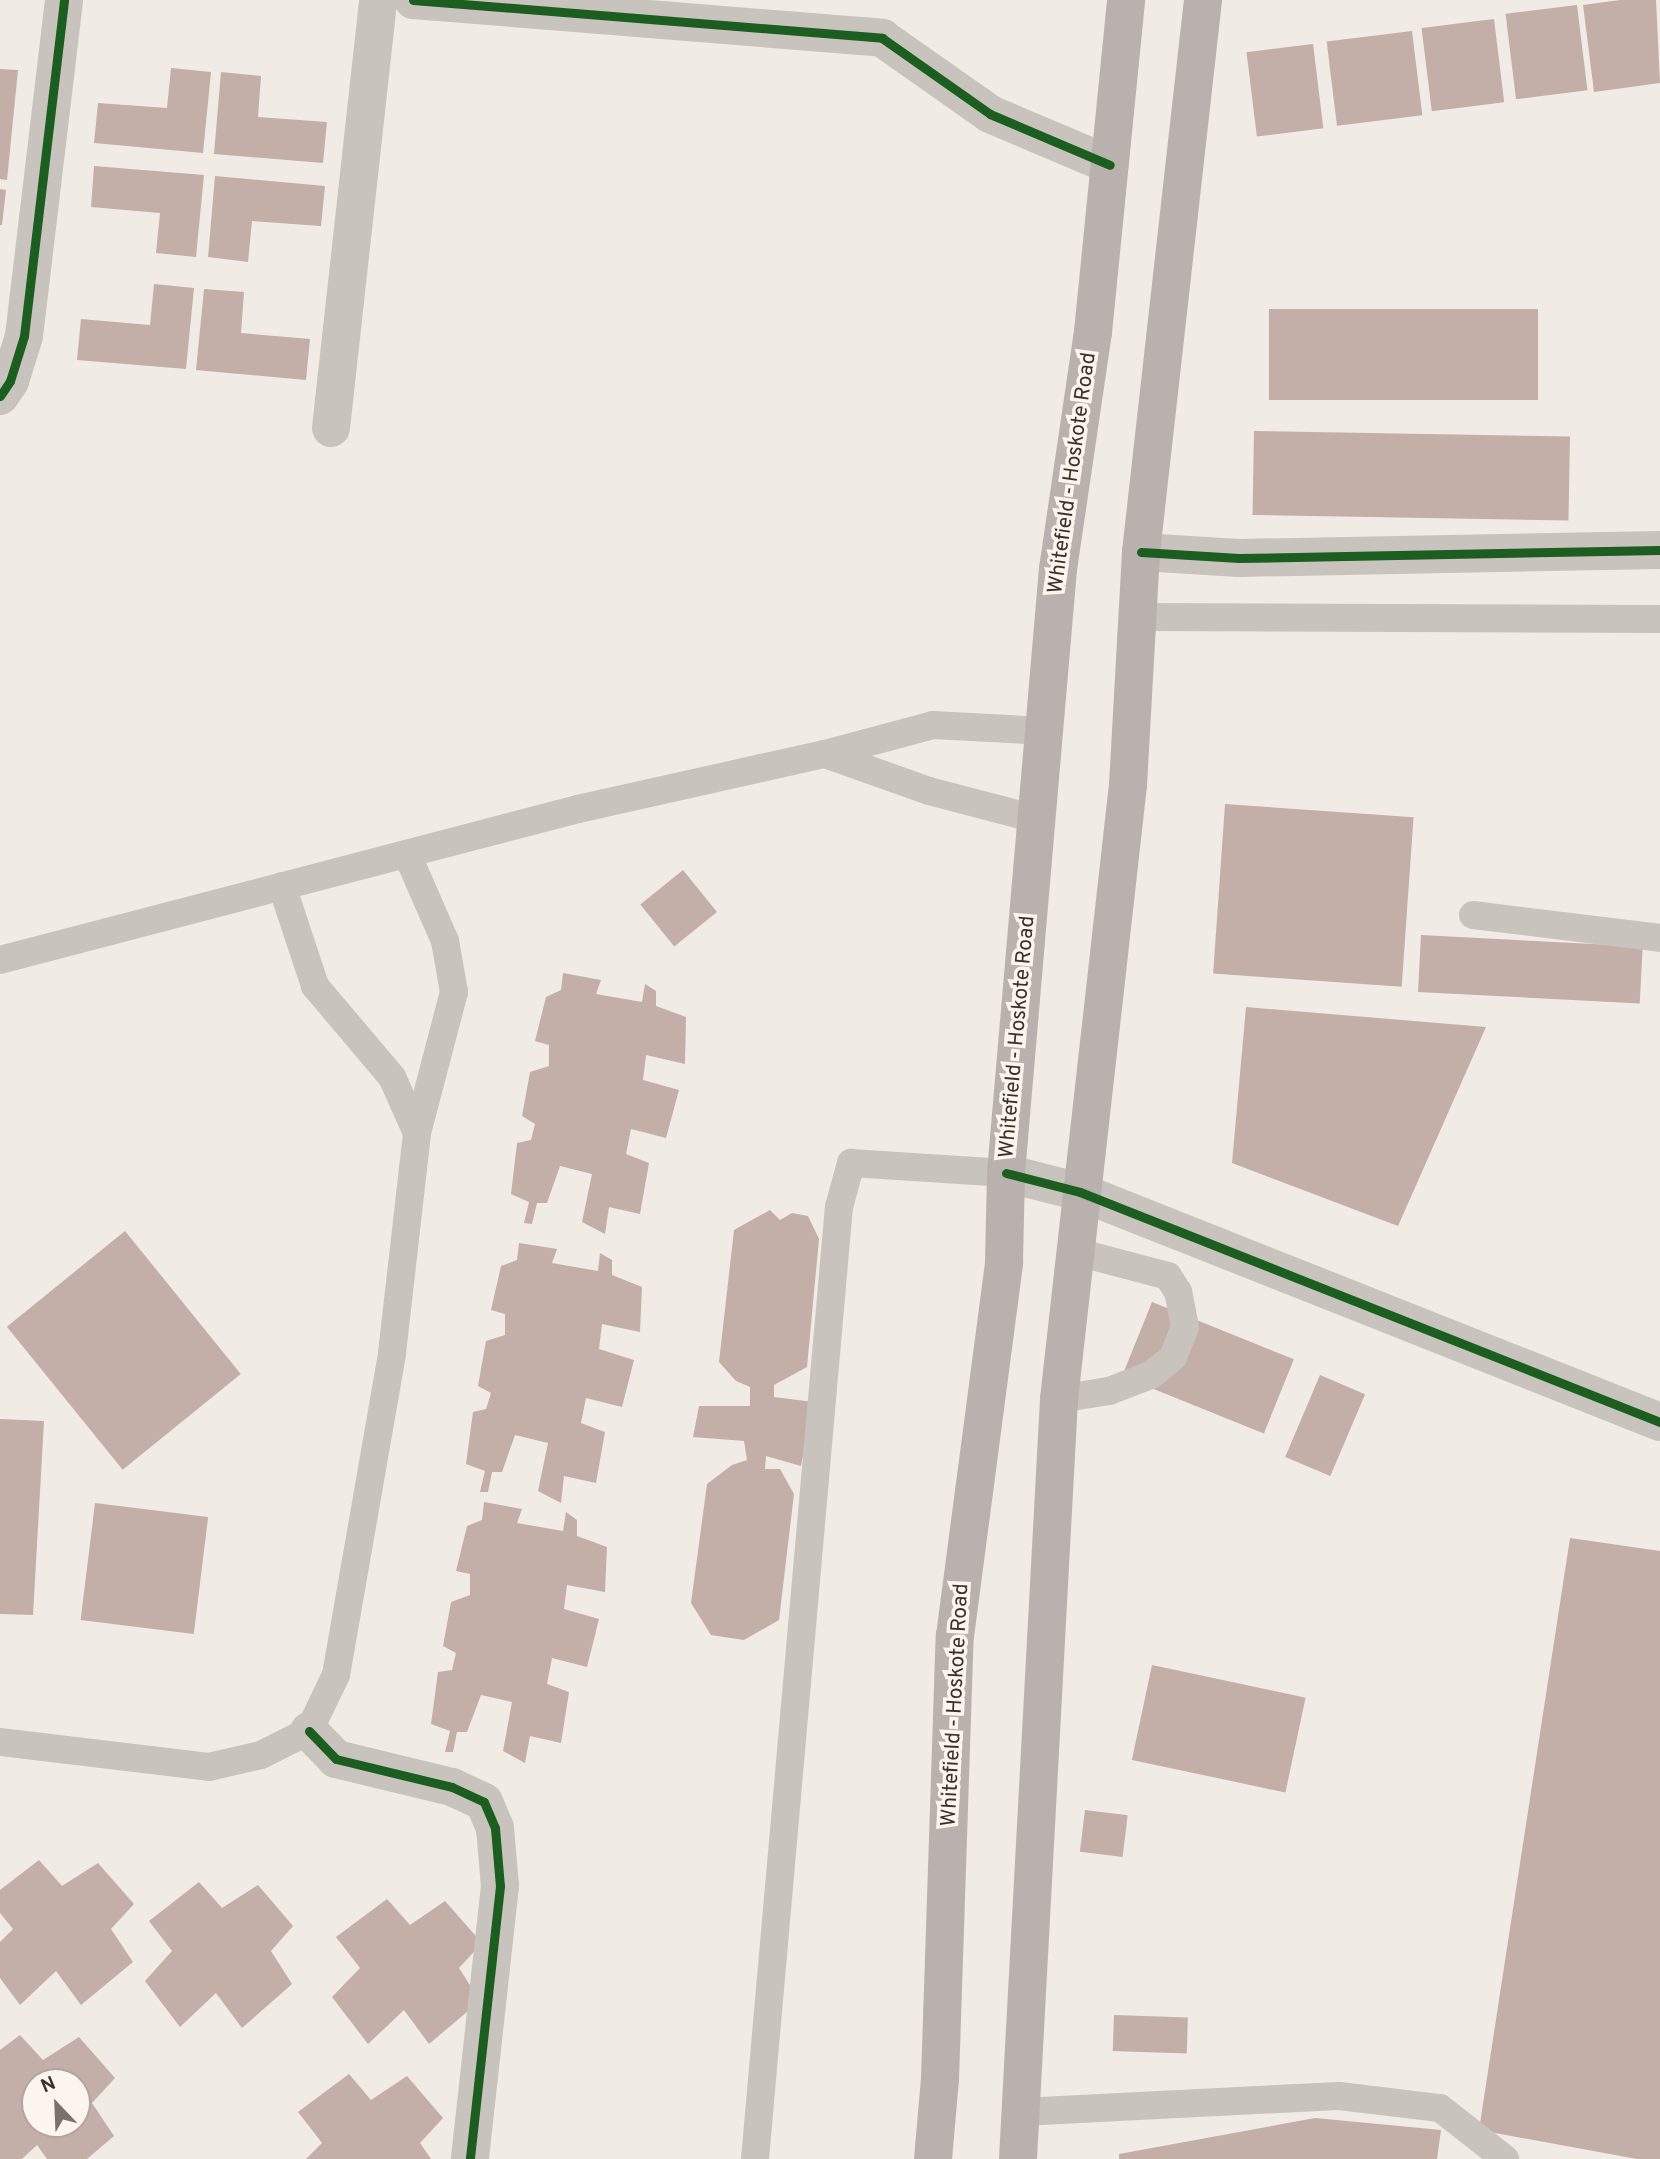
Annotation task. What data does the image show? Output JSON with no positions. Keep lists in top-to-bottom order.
{
  "streets": {
    "main road": ["Whitefield - Hoskote Road"]
  },
  "north": "top left"
}
